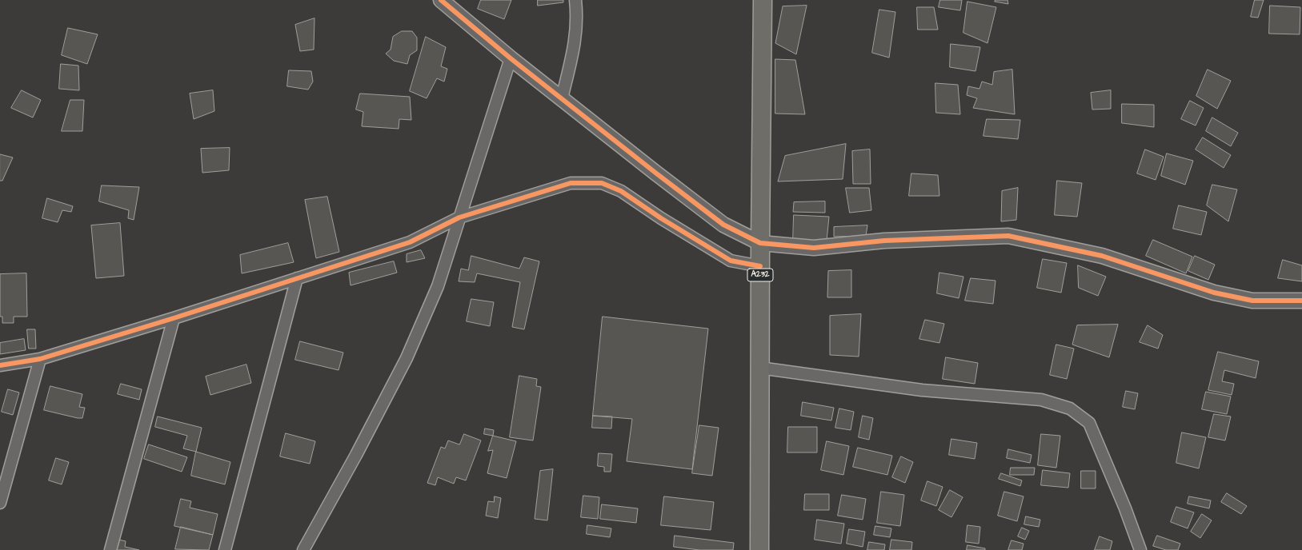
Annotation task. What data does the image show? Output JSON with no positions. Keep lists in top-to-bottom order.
{
  "streets": {
    "main road": ["A232"]
  }
}
